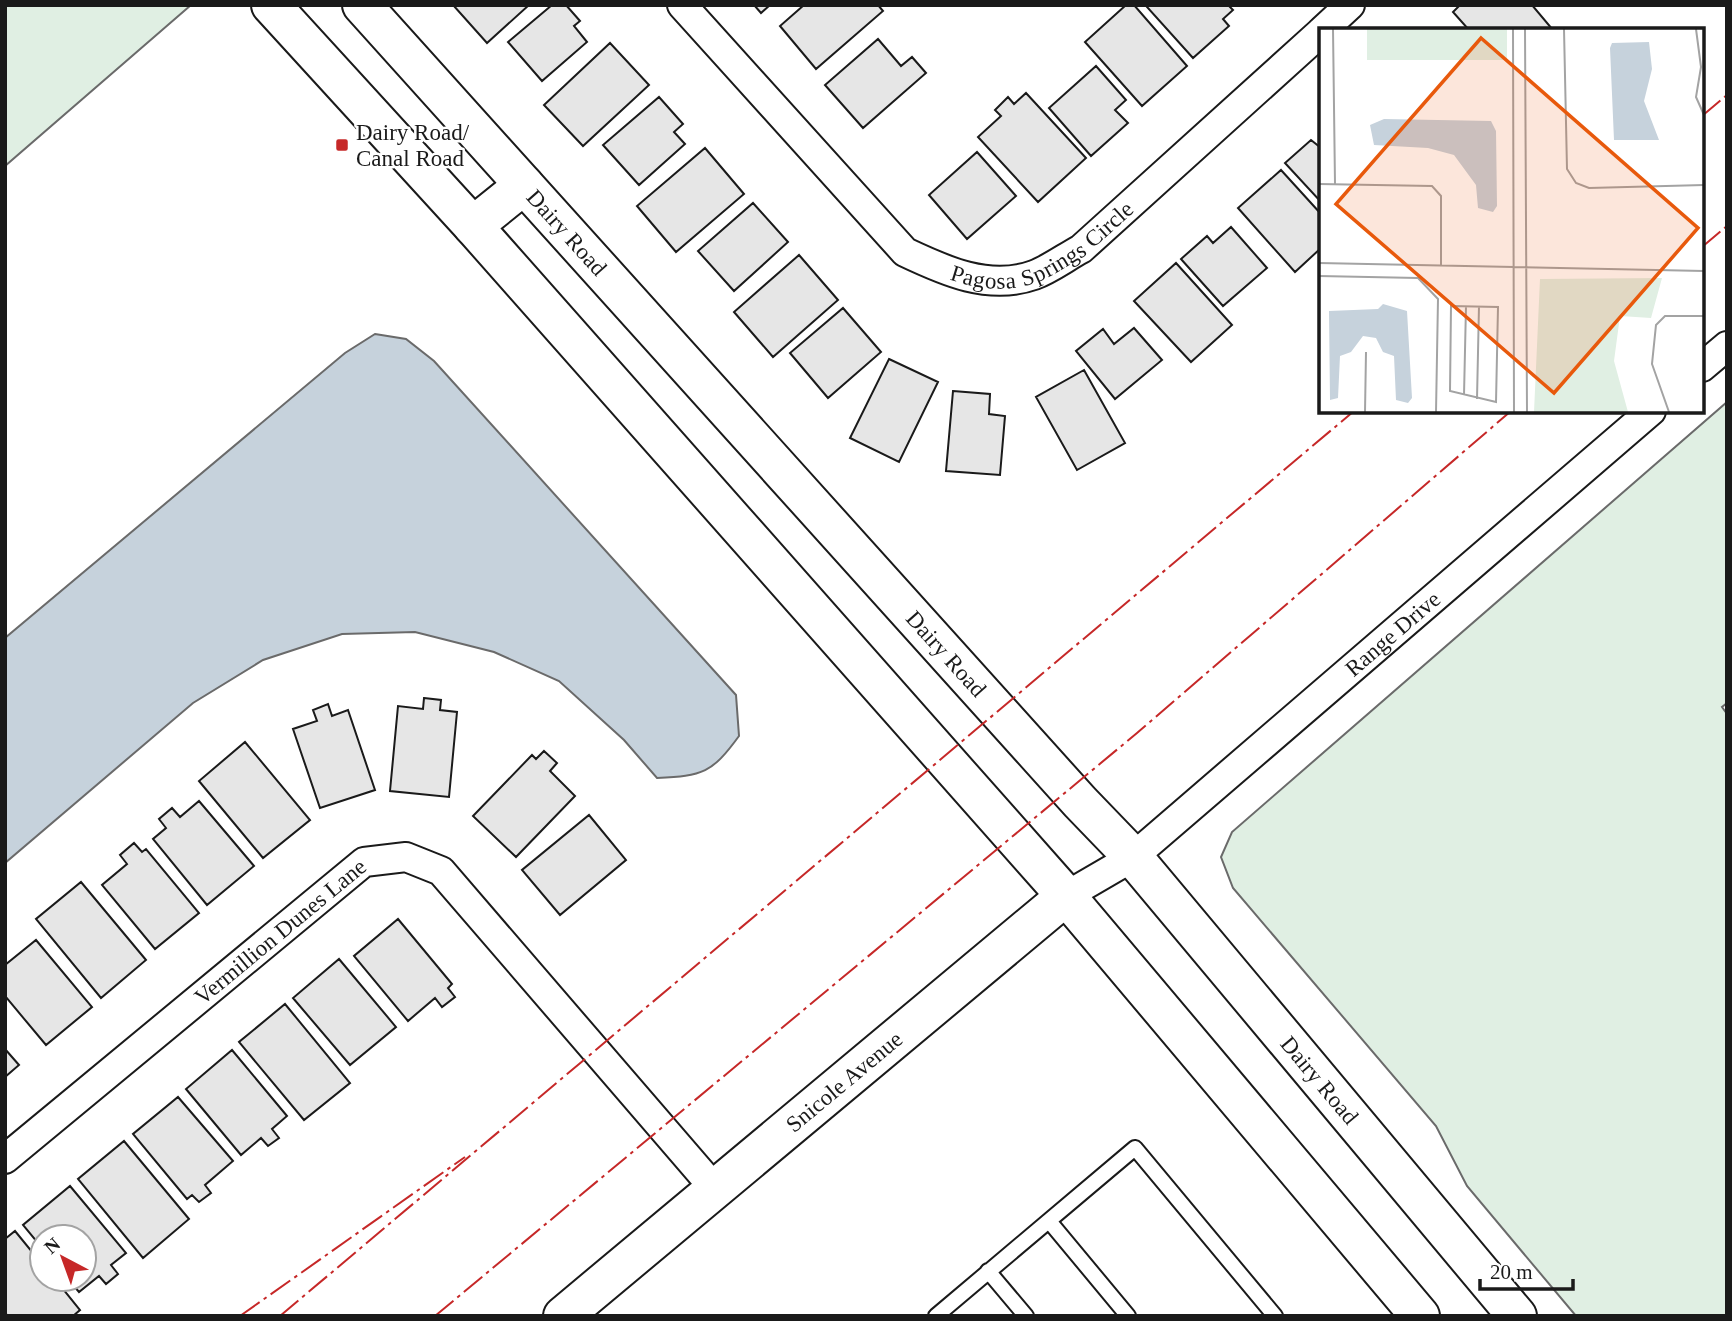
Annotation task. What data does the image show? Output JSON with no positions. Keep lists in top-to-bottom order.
{
  "streets": {
    "street": [
      "Dairy Road",
      "Pagosa Springs Circle",
      "Range Drive",
      "Vermillion Dunes Lane",
      "Snicole Avenue"
    ]
  },
  "crossings": [
    ["Dairy Road", "Range Drive"],
    ["Dairy Road", "Snicole Avenue"],
    ["Range Drive", "Snicole Avenue"],
    ["Vermillion Dunes Lane", "Snicole Avenue"]
  ],
  "places": {
    "transit": ["Dairy Road/ Canal Road"]
  },
  "scale_bar": "20 m",
  "north": "top left"
}
